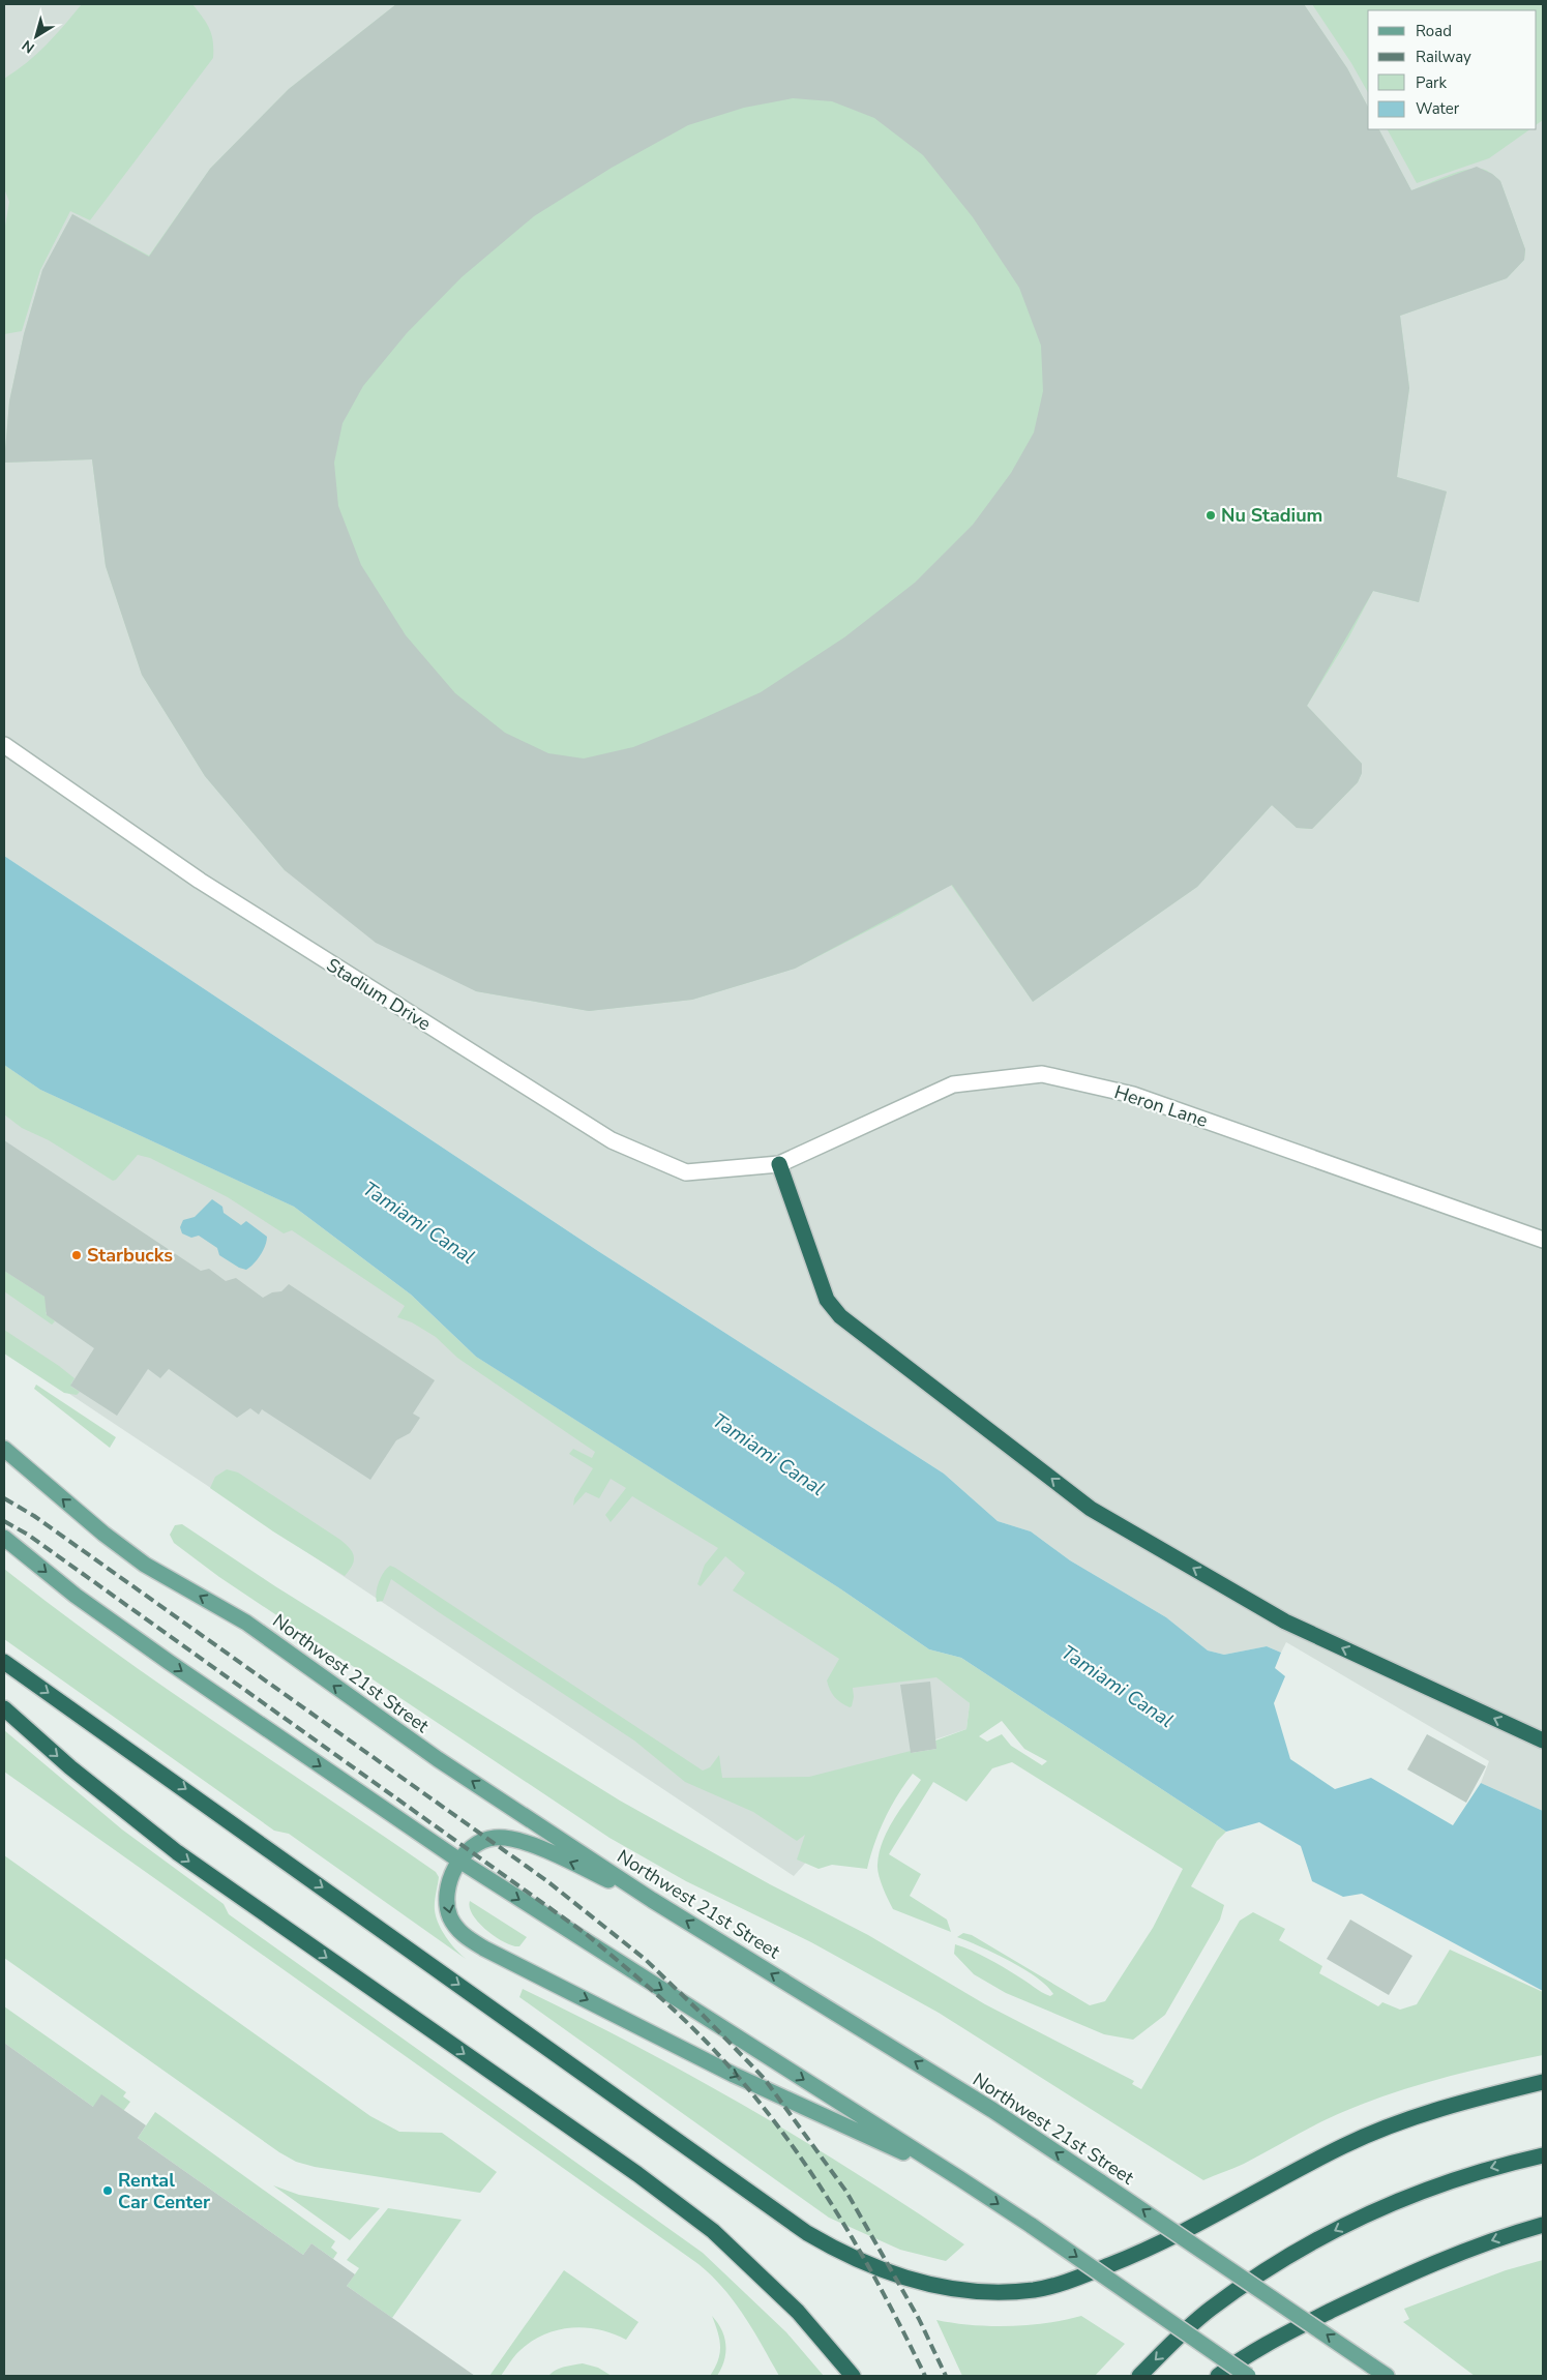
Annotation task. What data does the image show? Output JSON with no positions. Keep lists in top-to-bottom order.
{
  "streets": {
    "main road": ["Northwest 21st Street"],
    "street": ["Stadium Drive", "Heron Lane"]
  },
  "crossings": [
    ["Stadium Drive", "Heron Lane"]
  ],
  "water": ["Tamiami Canal"],
  "places": ["Nu Stadium", "Starbucks", "Rental Car Center"],
  "legend": [
    "Road",
    "Railway",
    "Park",
    "Water"
  ],
  "north": "bottom left"
}
